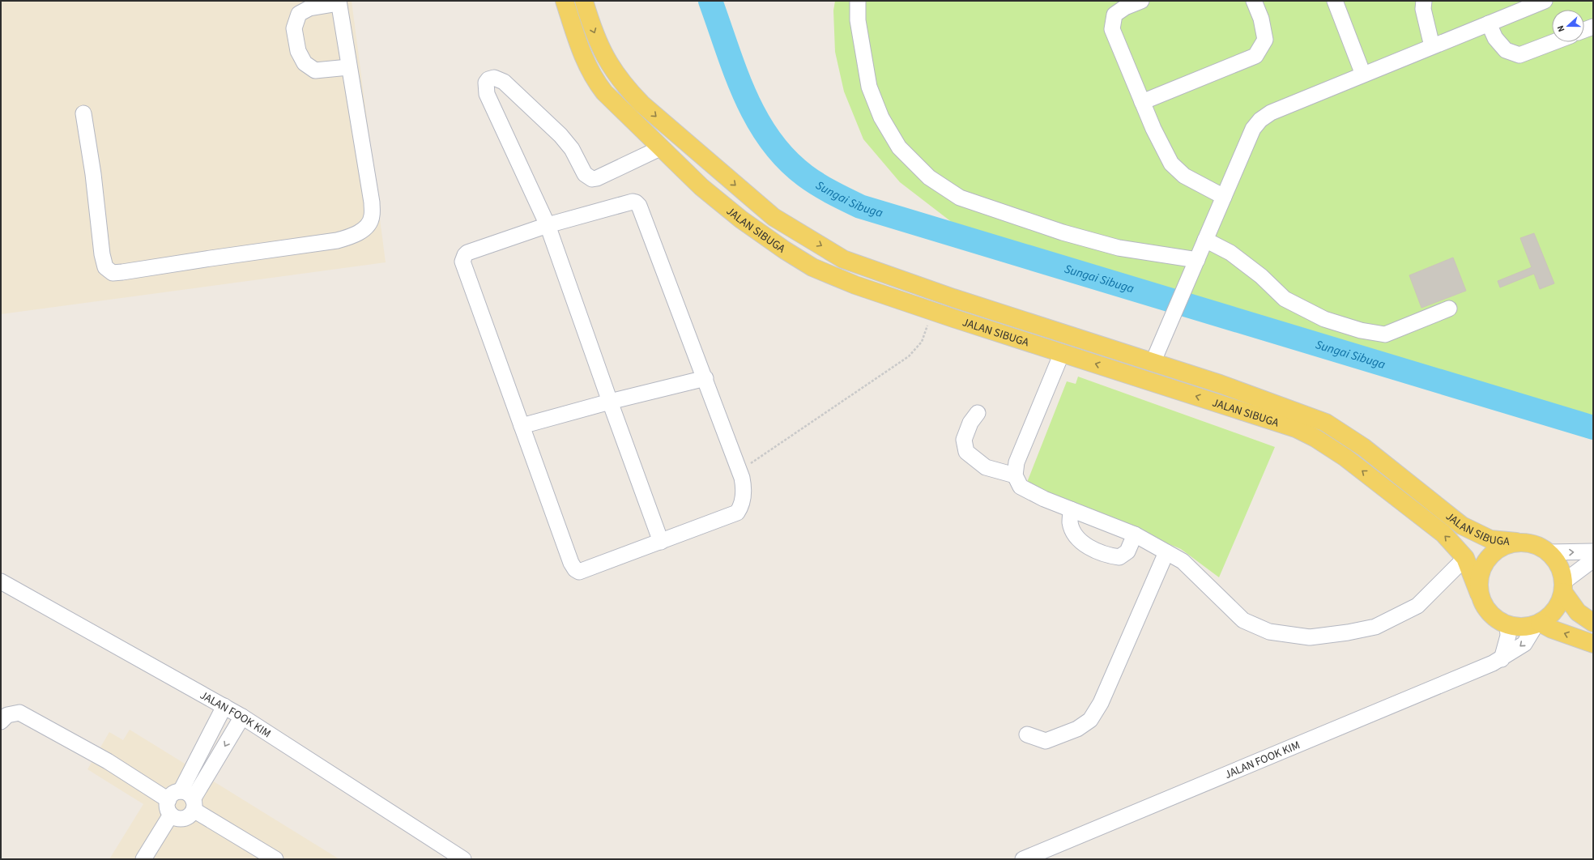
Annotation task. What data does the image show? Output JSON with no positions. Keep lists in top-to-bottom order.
{
  "streets": {
    "main road": ["JALAN SIBUGA"],
    "street": ["JALAN FOOK KIM"]
  },
  "crossings": [
    ["JALAN SIBUGA", "JALAN FOOK KIM"]
  ],
  "water": ["Sungai Sibuga"],
  "north": "left"
}
